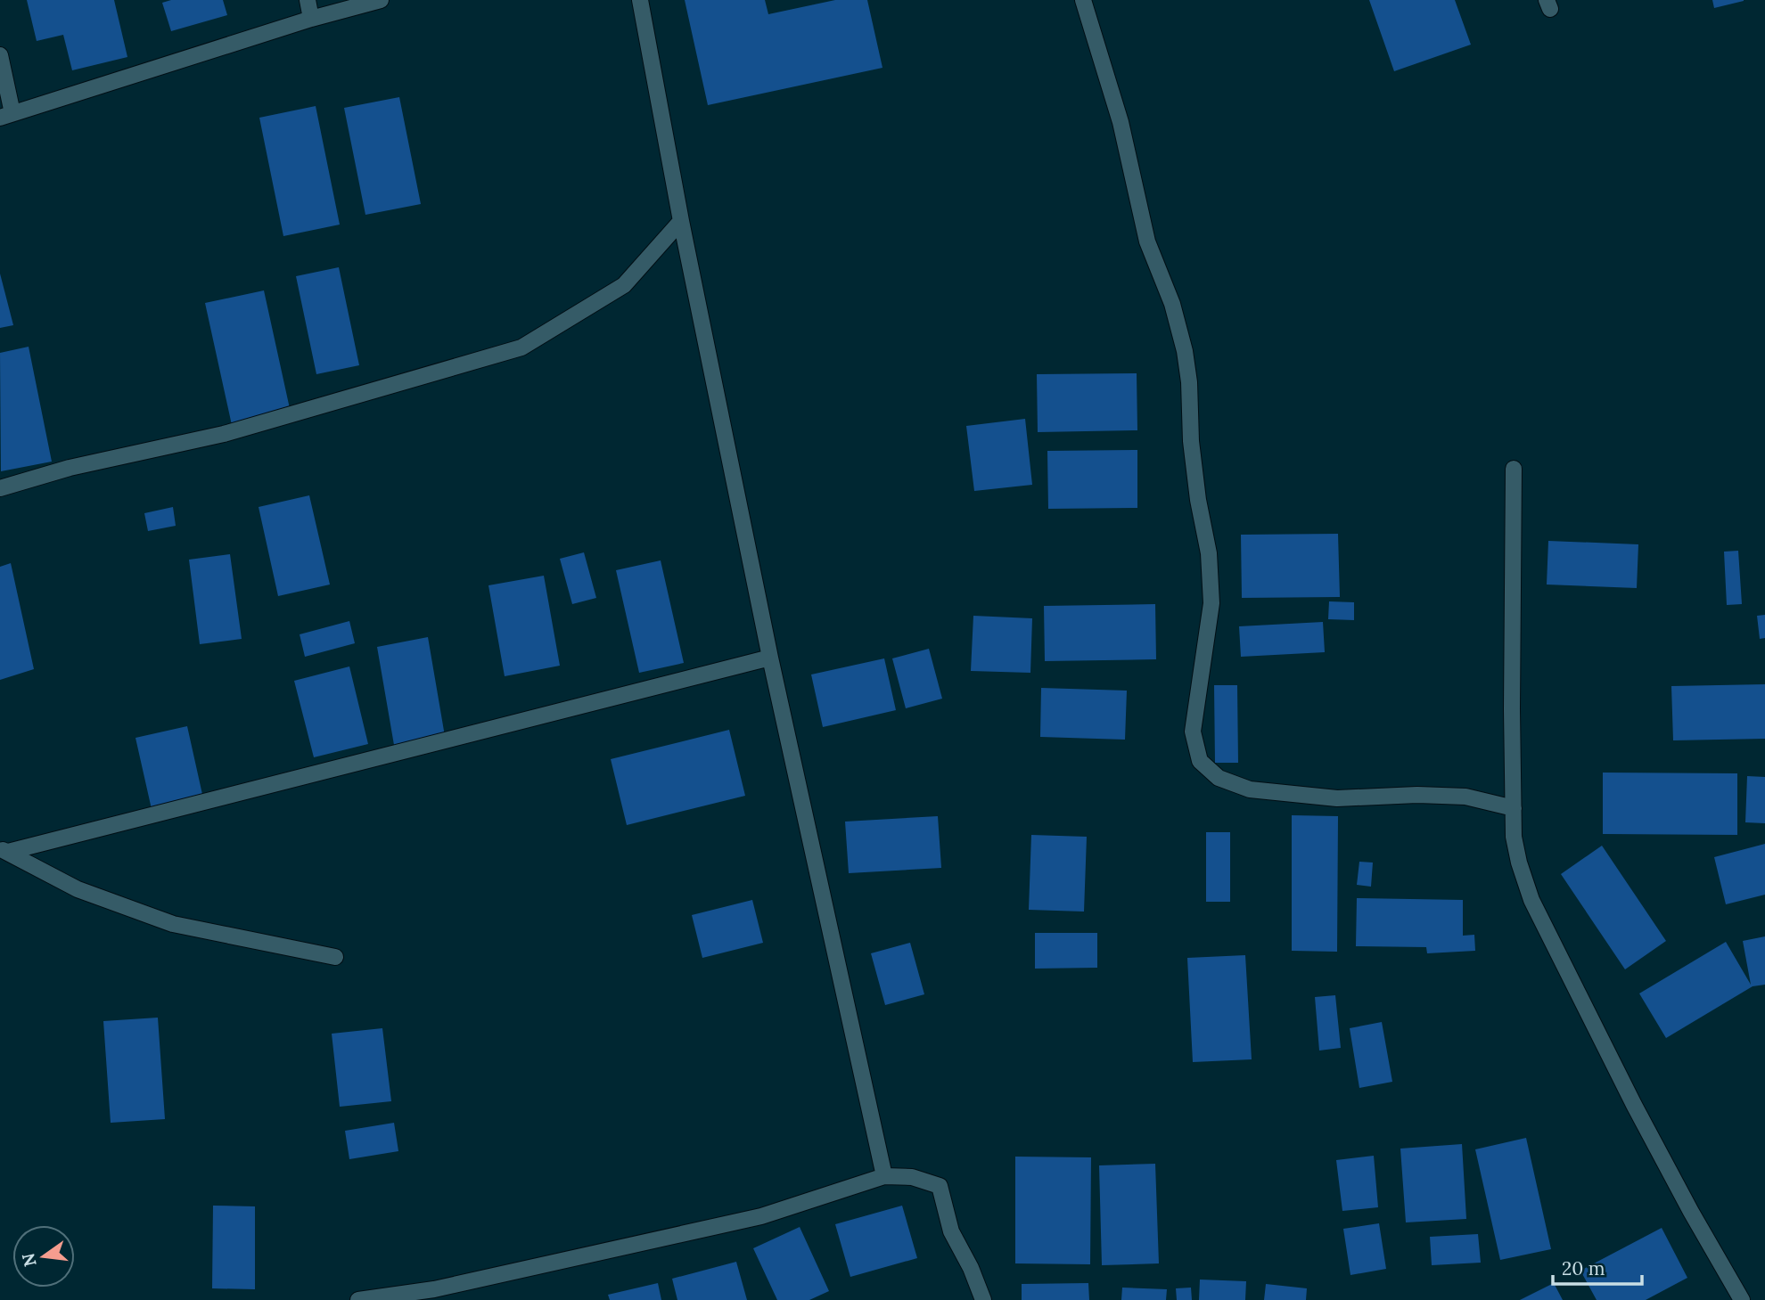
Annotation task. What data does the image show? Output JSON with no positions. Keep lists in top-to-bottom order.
{
  "scale_bar": "20 m",
  "north": "left"
}
